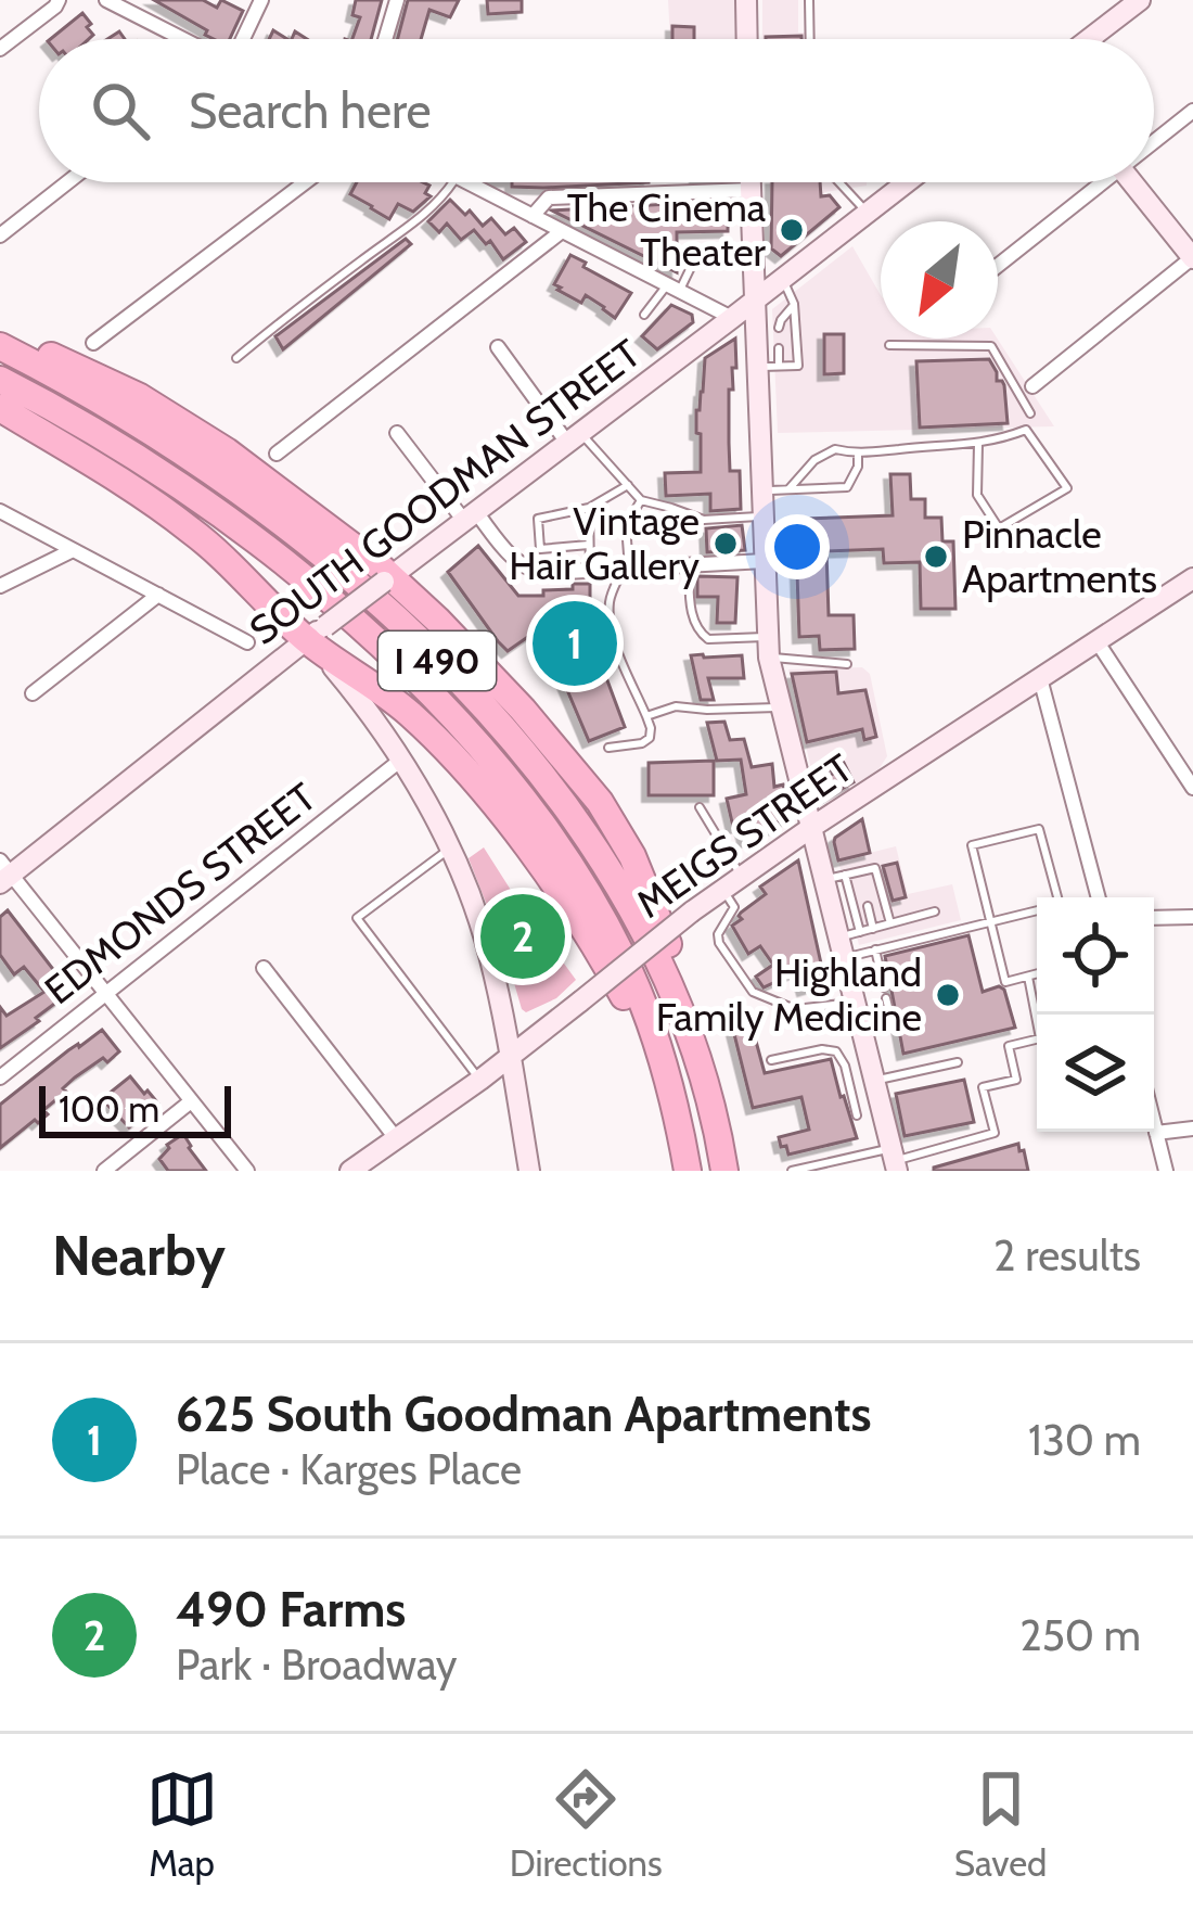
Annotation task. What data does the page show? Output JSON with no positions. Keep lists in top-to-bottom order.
{
  "streets": {
    "highway": ["I 490"],
    "street": ["SOUTH GOODMAN STREET", "MEIGS STREET", "EDMONDS STREET"]
  },
  "places": [
    "The Cinema Theater",
    "Vintage Hair Gallery",
    "Pinnacle Apartments",
    "Highland Family Medicine"
  ],
  "scale_bar": "100 m",
  "north": "bottom left",
  "page": {
    "search": "Search here",
    "pins": ["1", "2"],
    "scale": "100 m",
    "heading": ["Nearby", "2 results"],
    "list": [
      {
        "mark": "1",
        "name": "625 South Goodman Apartments",
        "note": "Place · Karges Place",
        "value": "130 m"
      },
      {
        "mark": "2",
        "name": "490 Farms",
        "note": "Park · Broadway",
        "value": "250 m"
      }
    ],
    "nav": ["Map", "Directions", "Saved"]
  }
}
